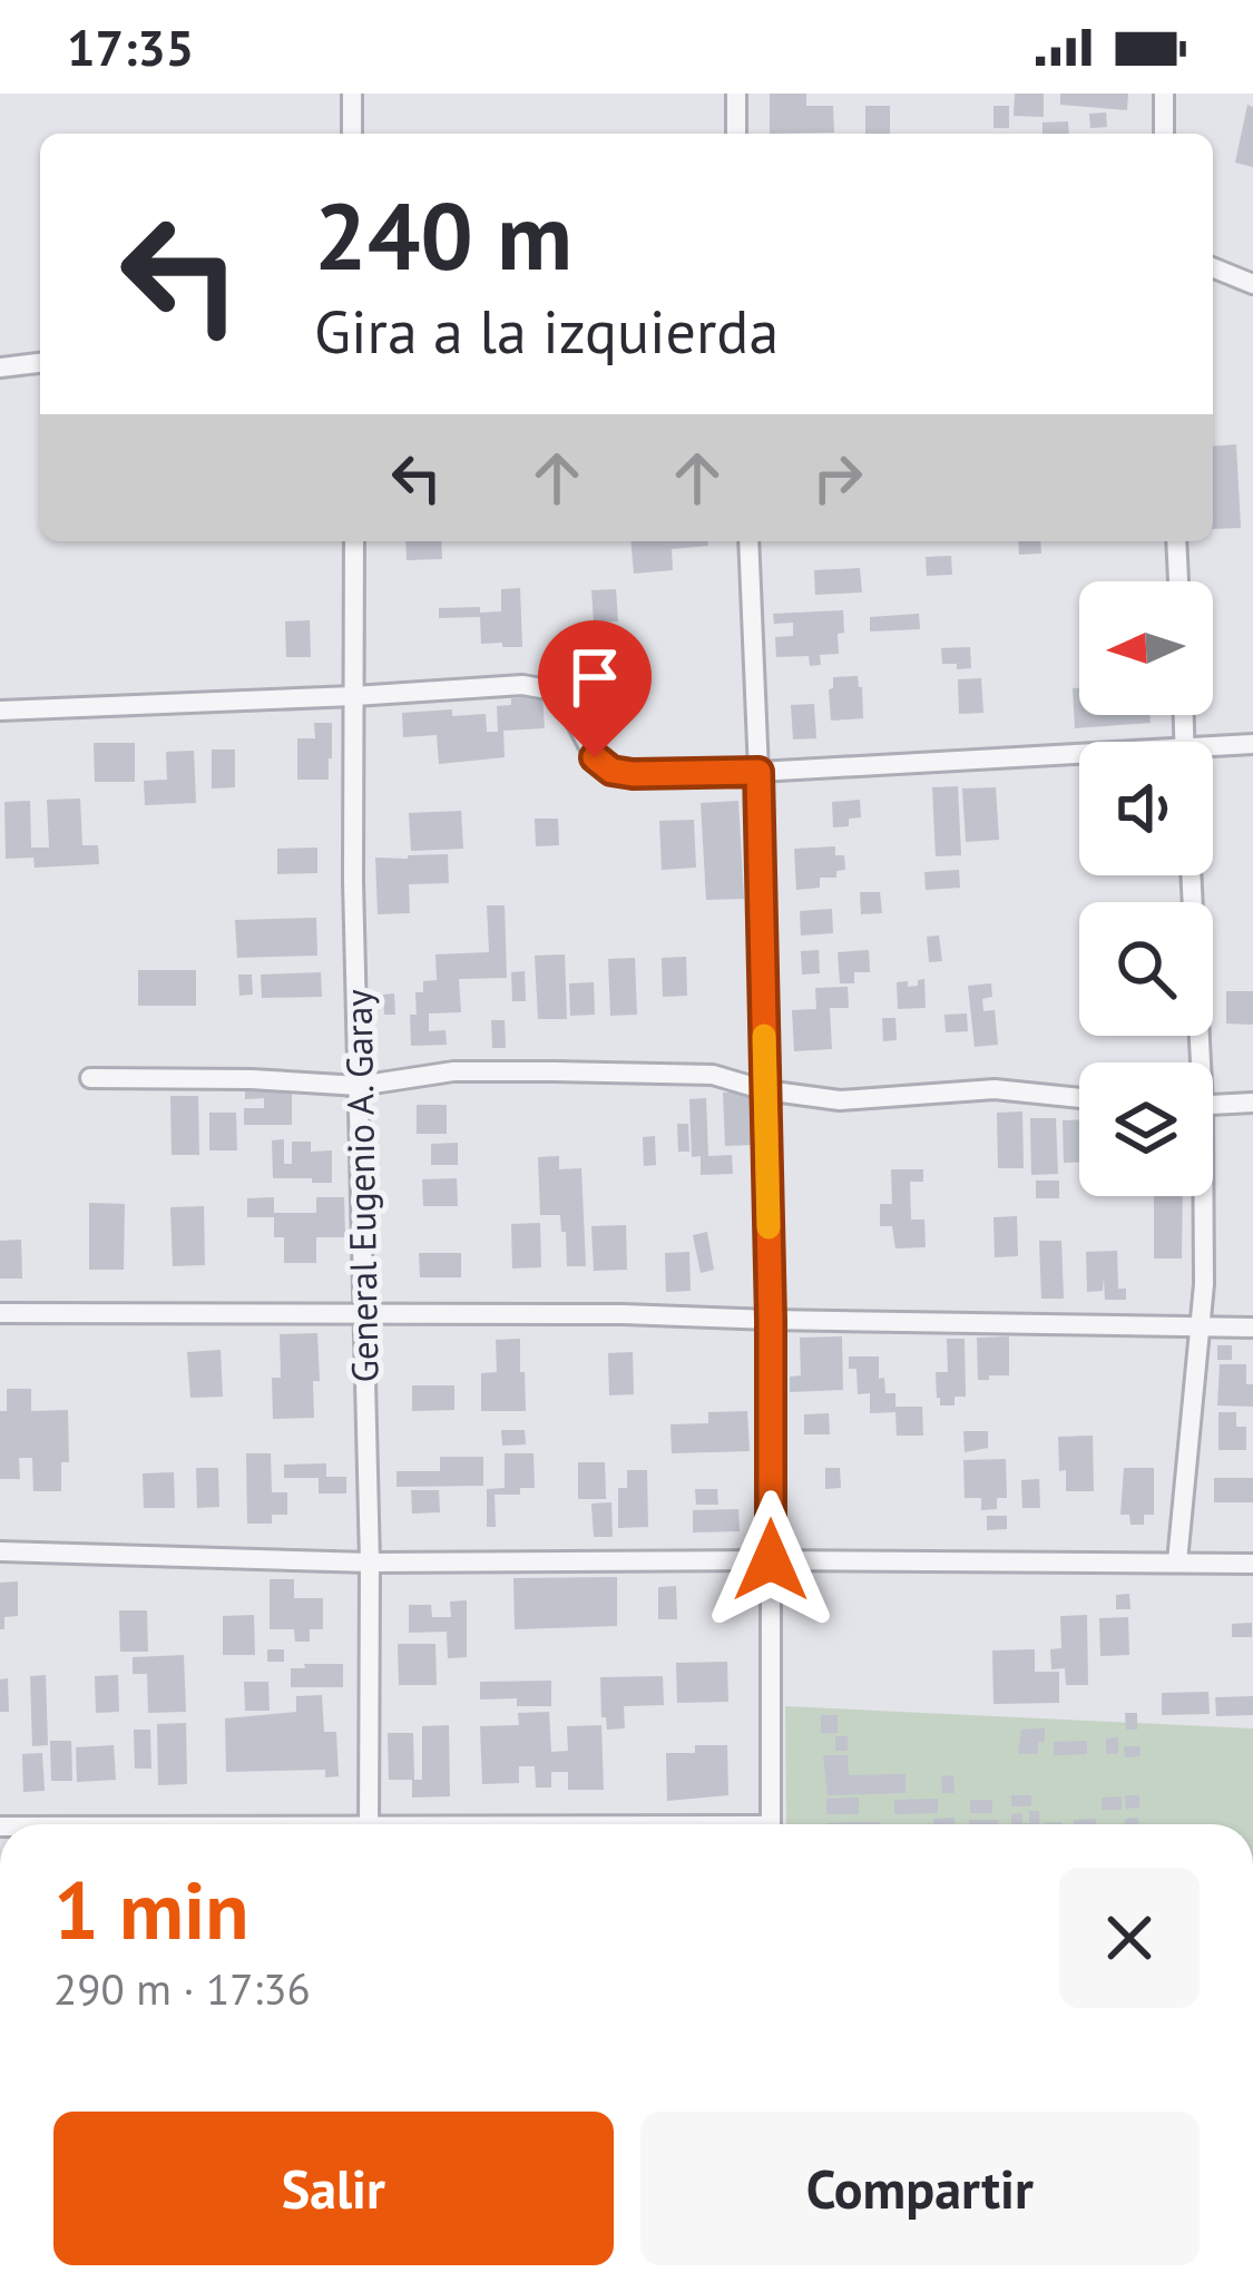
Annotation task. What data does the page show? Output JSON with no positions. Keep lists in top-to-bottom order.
{
  "streets": {
    "street": ["General Eugenio A. Garay"]
  },
  "north": "left",
  "page": {
    "status": "17:35",
    "turn": ["240 m", "Gira a la izquierda"],
    "heading": ["1 min", "290 m · 17:36"],
    "buttons": ["Salir", "Compartir"]
  }
}
